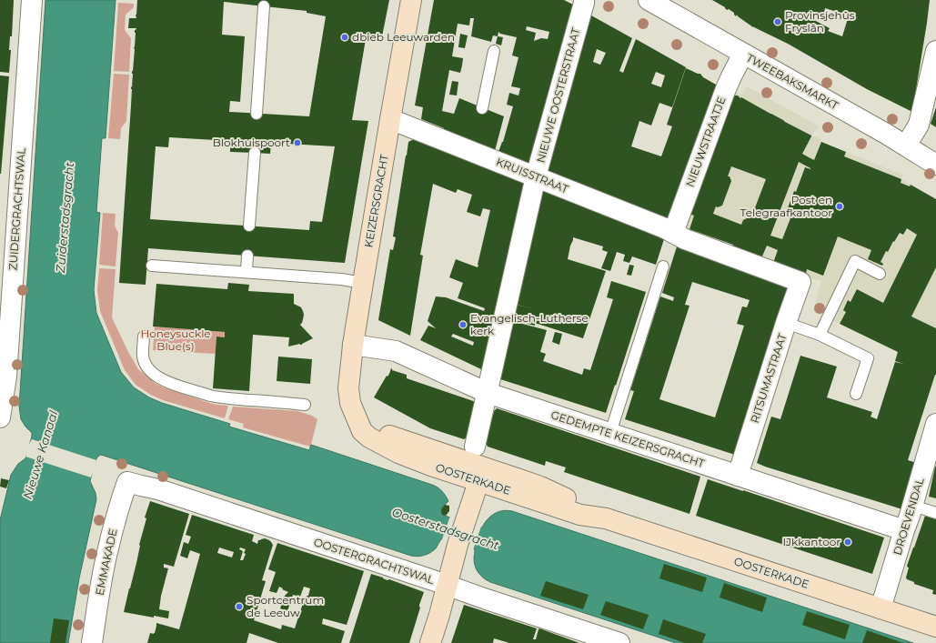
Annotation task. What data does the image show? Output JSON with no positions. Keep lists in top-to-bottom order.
{
  "streets": {
    "main road": ["KEIZERSGRACHT", "OOSTERKADE"],
    "street": [
      "TWEEBAKSMARKT",
      "NIEUWE OOSTERSTRAAT",
      "NIEUWSTRAATJE",
      "KRUISSTRAAT",
      "ZUIDERGRACHTSWAL",
      "RITSUMASTRAAT",
      "GEDEMPTE KEIZERSGRACHT",
      "DROEVENDAL",
      "OOSTERGRACHTSWAL",
      "EMMAKADE"
    ]
  },
  "crossings": [
    ["TWEEBAKSMARKT", "NIEUWSTRAATJE"],
    ["NIEUWE OOSTERSTRAAT", "KRUISSTRAAT"],
    ["NIEUWE OOSTERSTRAAT", "GEDEMPTE KEIZERSGRACHT"],
    ["NIEUWSTRAATJE", "KRUISSTRAAT"],
    ["KRUISSTRAAT", "KEIZERSGRACHT"],
    ["KRUISSTRAAT", "RITSUMASTRAAT"],
    ["KEIZERSGRACHT", "GEDEMPTE KEIZERSGRACHT"],
    ["KEIZERSGRACHT", "OOSTERKADE"],
    ["RITSUMASTRAAT", "GEDEMPTE KEIZERSGRACHT"],
    ["GEDEMPTE KEIZERSGRACHT", "DROEVENDAL"],
    ["OOSTERKADE", "DROEVENDAL"],
    ["OOSTERGRACHTSWAL", "EMMAKADE"]
  ],
  "water": ["Zuiderstadsgracht", "Nieuwe Kanaal", "Oosterstadsgracht"],
  "parks": ["Honeysuckle Blue(s)"],
  "places": [
    "Provinsjehûs Fryslân",
    "dbieb Leeuwarden",
    "Blokhuispoort",
    "Post en Telegraafkantoor",
    "Evangelisch-Lutherse kerk",
    "IJkkantoor",
    "Sportcentrum de Leeuw"
  ]
}
